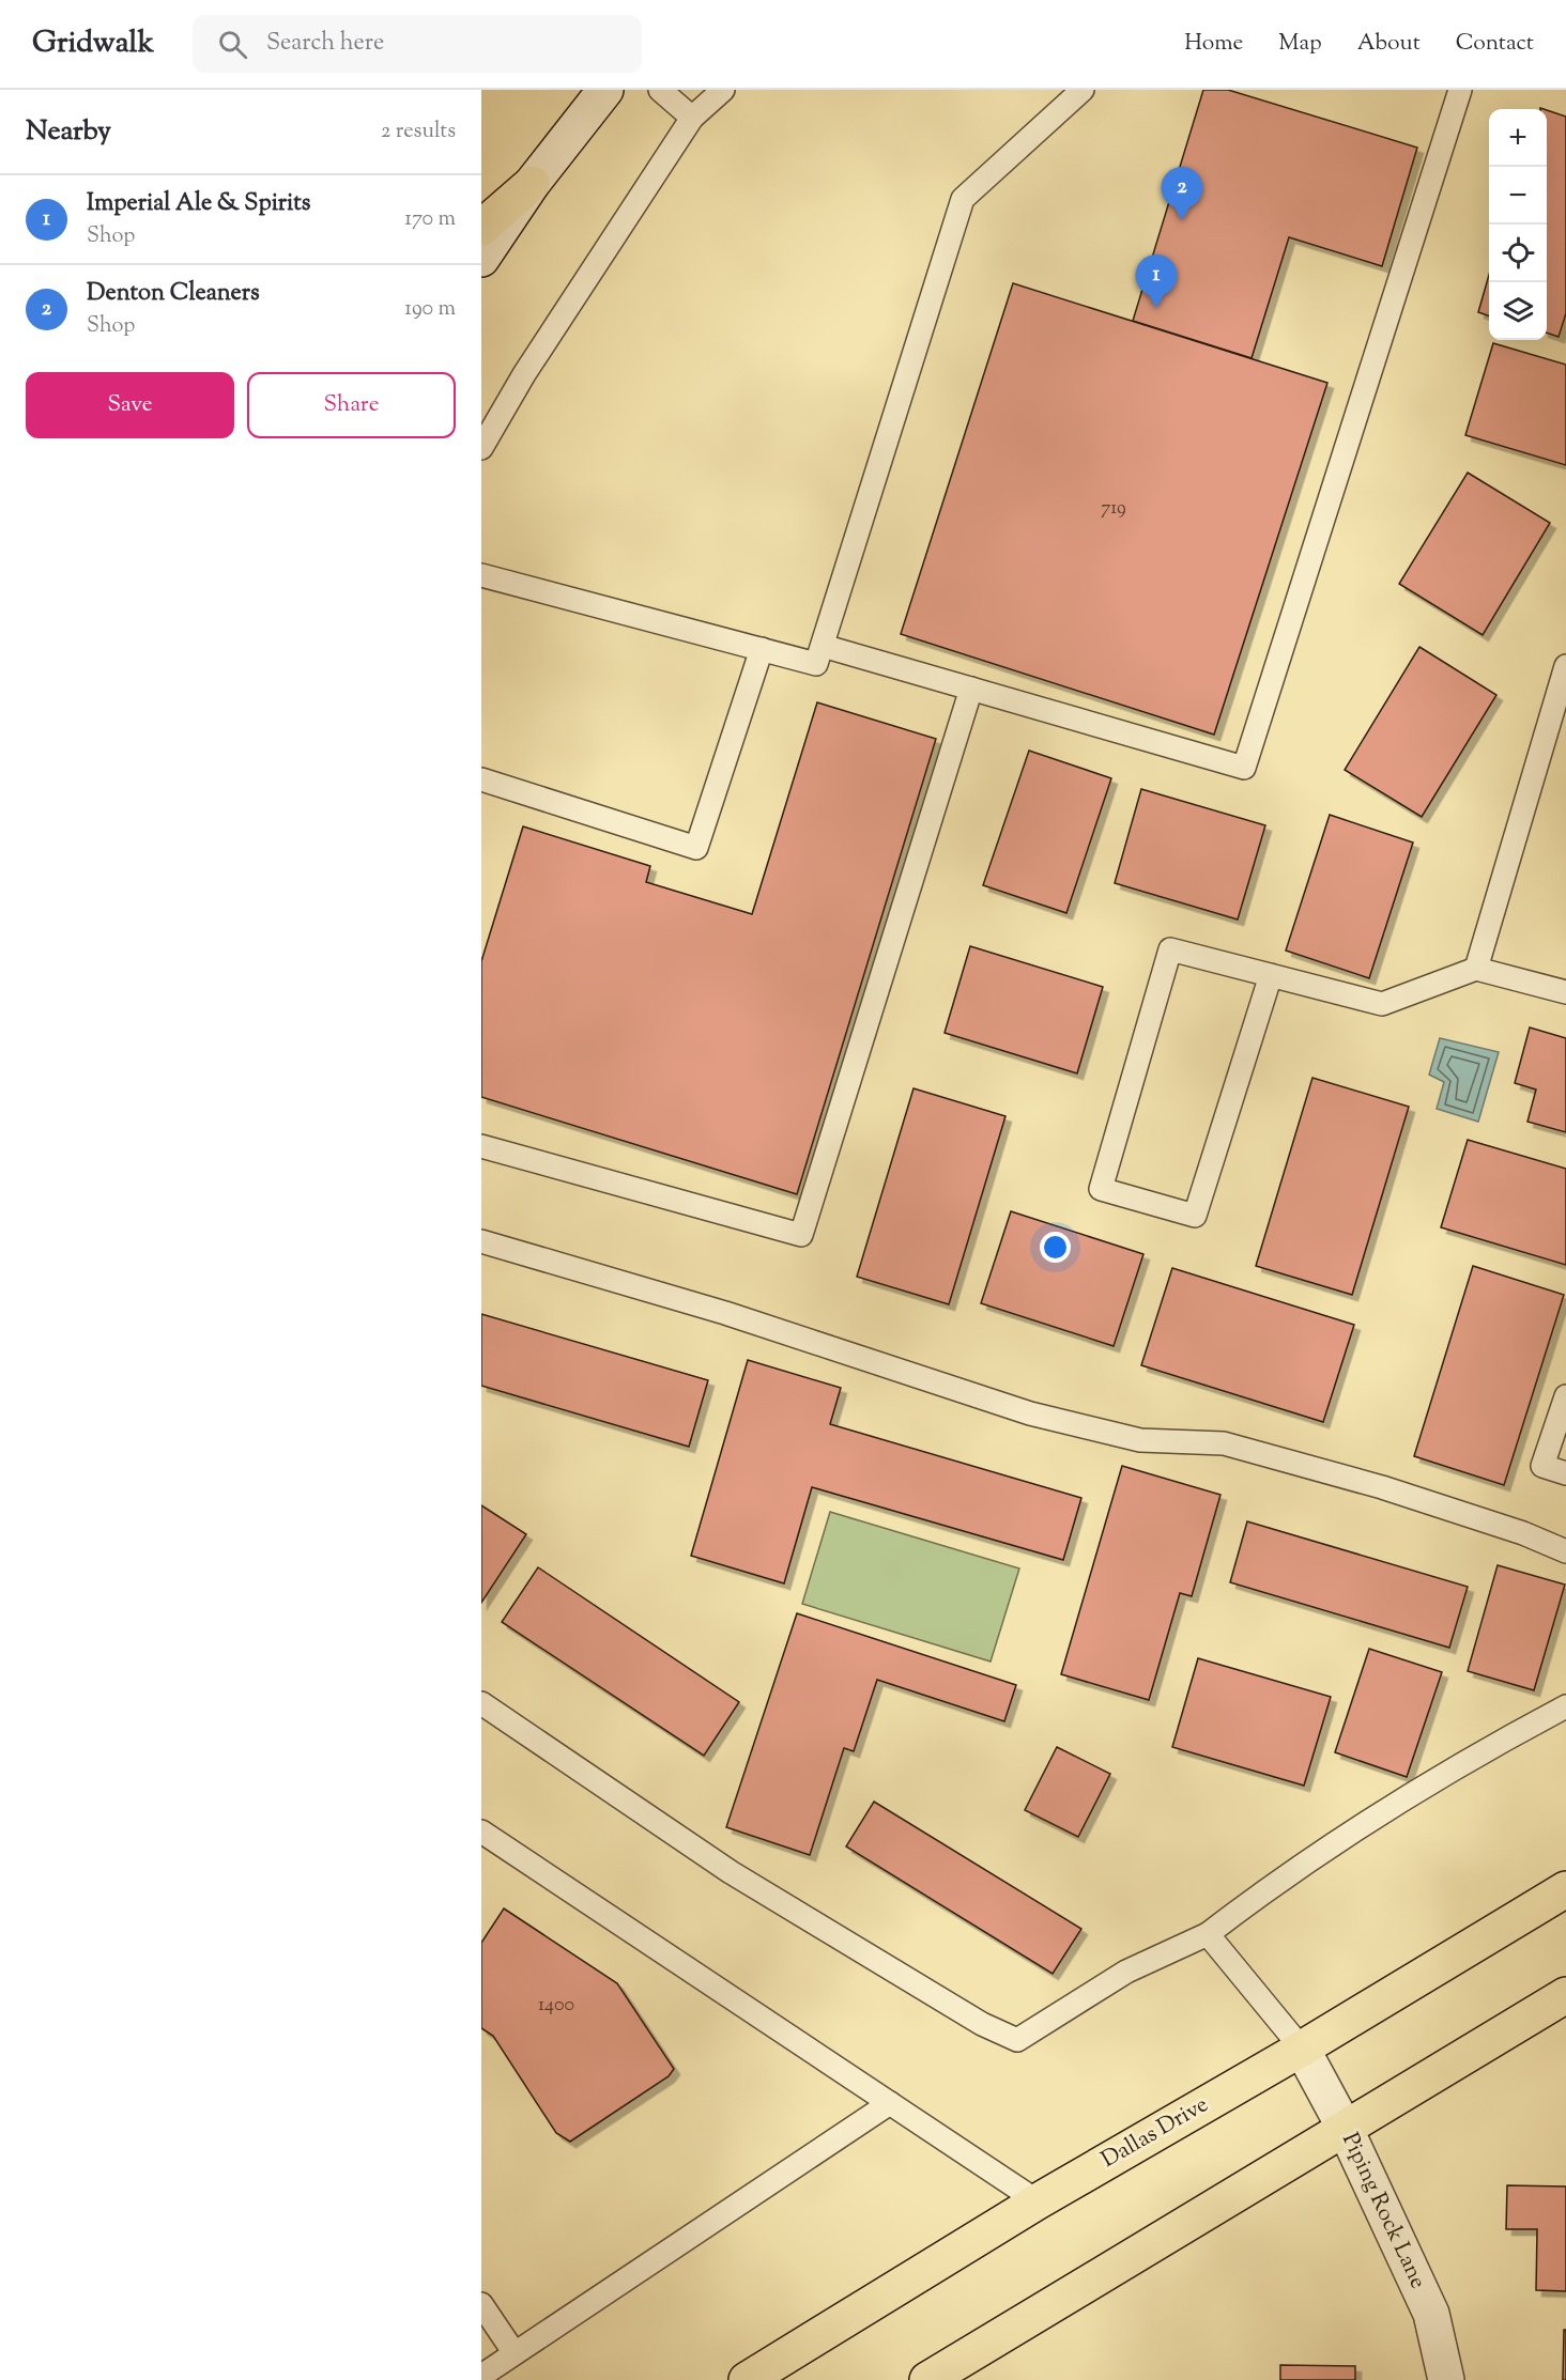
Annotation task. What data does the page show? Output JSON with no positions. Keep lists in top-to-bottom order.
{
  "streets": {
    "main road": ["Dallas Drive"],
    "street": ["Piping Rock Lane"]
  },
  "crossings": [
    ["Dallas Drive", "Piping Rock Lane"]
  ],
  "house_numbers": ["719", "1400"],
  "page": {
    "header": "Gridwalk",
    "search": "Search here",
    "nav": [
      "Home",
      "Map",
      "About",
      "Contact"
    ],
    "heading": ["Nearby", "2 results"],
    "map_buttons": ["+", "−"],
    "pins": ["2", "1"],
    "list": [
      {
        "mark": "1",
        "name": "Imperial Ale & Spirits",
        "note": "Shop",
        "value": "170 m"
      },
      {
        "mark": "2",
        "name": "Denton Cleaners",
        "note": "Shop",
        "value": "190 m"
      }
    ],
    "buttons": ["Save", "Share"]
  }
}
